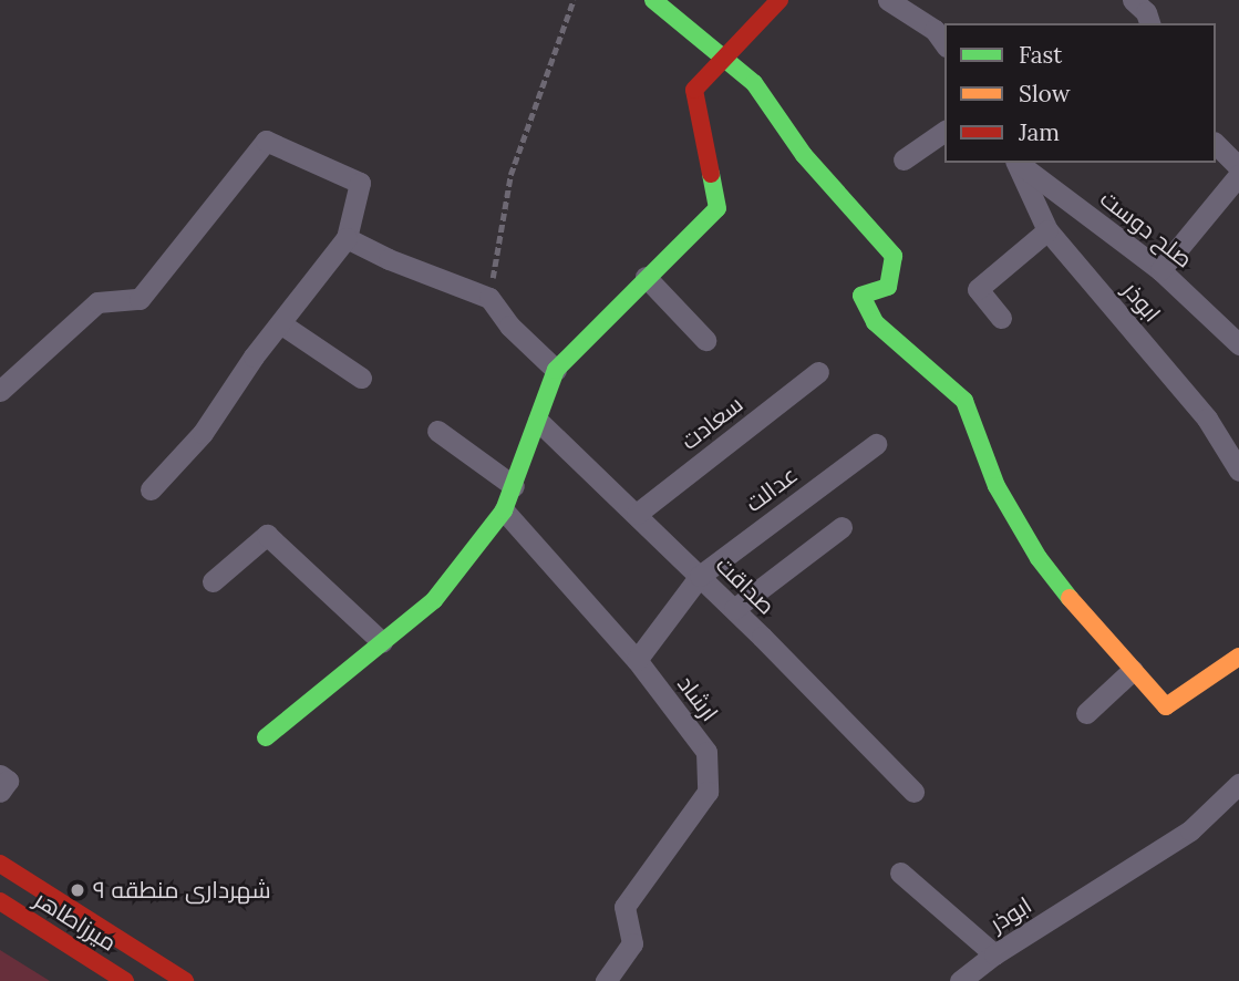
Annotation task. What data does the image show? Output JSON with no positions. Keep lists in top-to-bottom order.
{
  "streets": {
    "street": [
      "صلح دوست",
      "ابوذر",
      "سعادت",
      "عدالت",
      "صداقت",
      "ارشاد",
      "میرزاطاهر"
    ]
  },
  "crossings": [
    ["سعادت", "صداقت"],
    ["عدالت", "صداقت"],
    ["عدالت", "ارشاد"]
  ],
  "places": ["شهرداری منطقه ۹"],
  "legend": ["Fast", "Slow", "Jam"]
}
